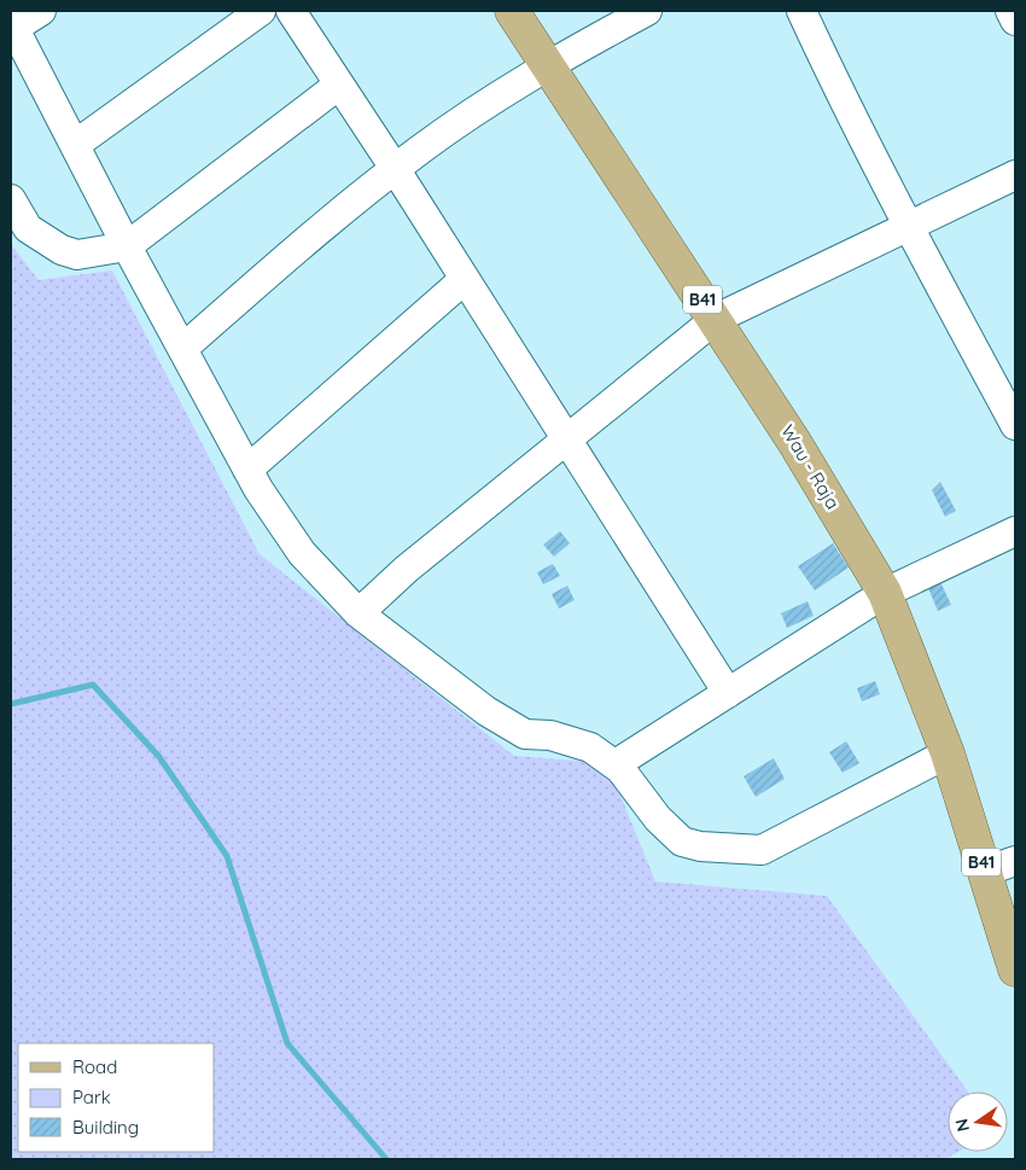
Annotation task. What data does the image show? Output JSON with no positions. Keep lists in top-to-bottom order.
{
  "streets": {
    "main road": ["B41", "Wau - Raja"]
  },
  "legend": ["Road", "Park", "Building"],
  "north": "left"
}
